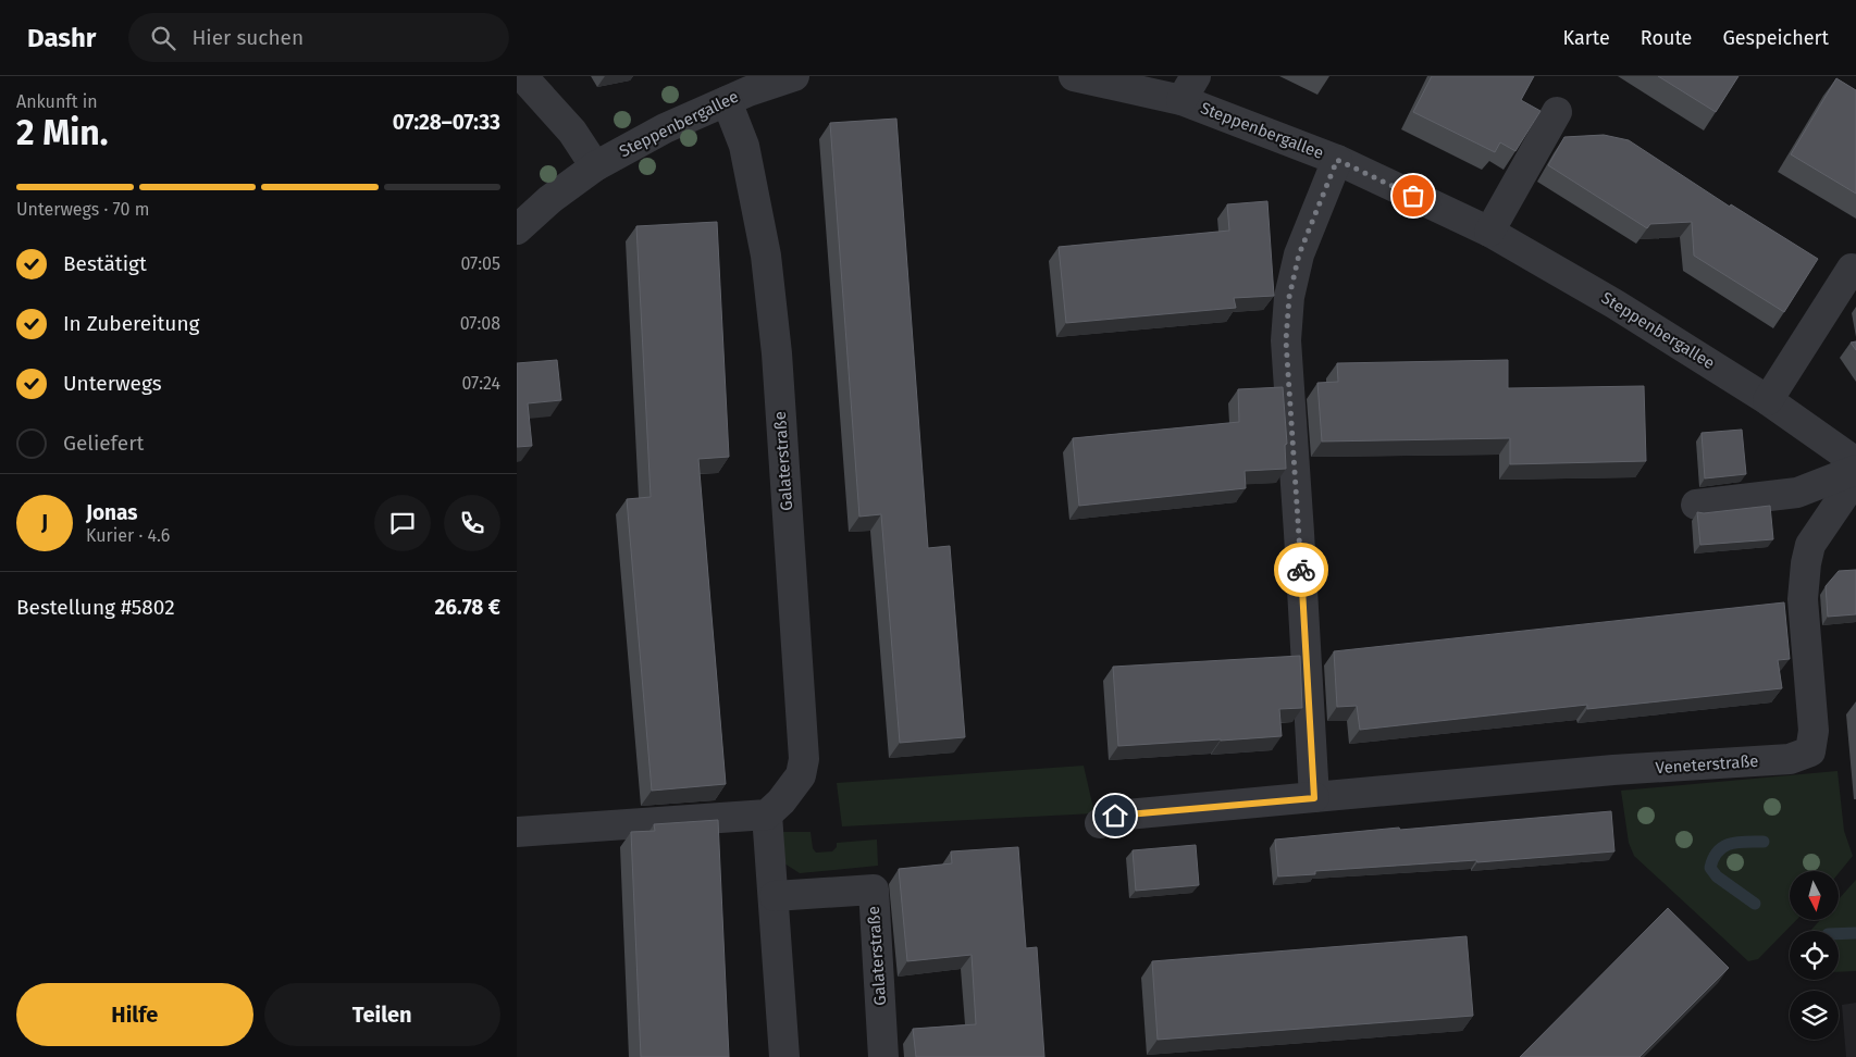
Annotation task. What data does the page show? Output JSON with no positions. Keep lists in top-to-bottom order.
{
  "streets": {
    "street": ["Steppenbergallee", "Galaterstraße", "Veneterstraße"]
  },
  "crossings": [
    ["Steppenbergallee", "Galaterstraße"]
  ],
  "north": "bottom",
  "page": {
    "header": "Dashr",
    "search": "Hier suchen",
    "nav": ["Karte", "Route", "Gespeichert"],
    "heading": ["2 Min.", "Ankunft in", "07:28–07:33"],
    "panel": [
      "Jonas",
      "Kurier · 4.6",
      "Bestellung #5802",
      "26.78 €"
    ],
    "bar": "Unterwegs · 70 m",
    "list": [
      ["Bestätigt", "07:05"],
      ["In Zubereitung", "07:08"],
      ["Unterwegs", "07:24"],
      "Geliefert"
    ],
    "round": "J",
    "buttons": ["Hilfe", "Teilen"]
  }
}
